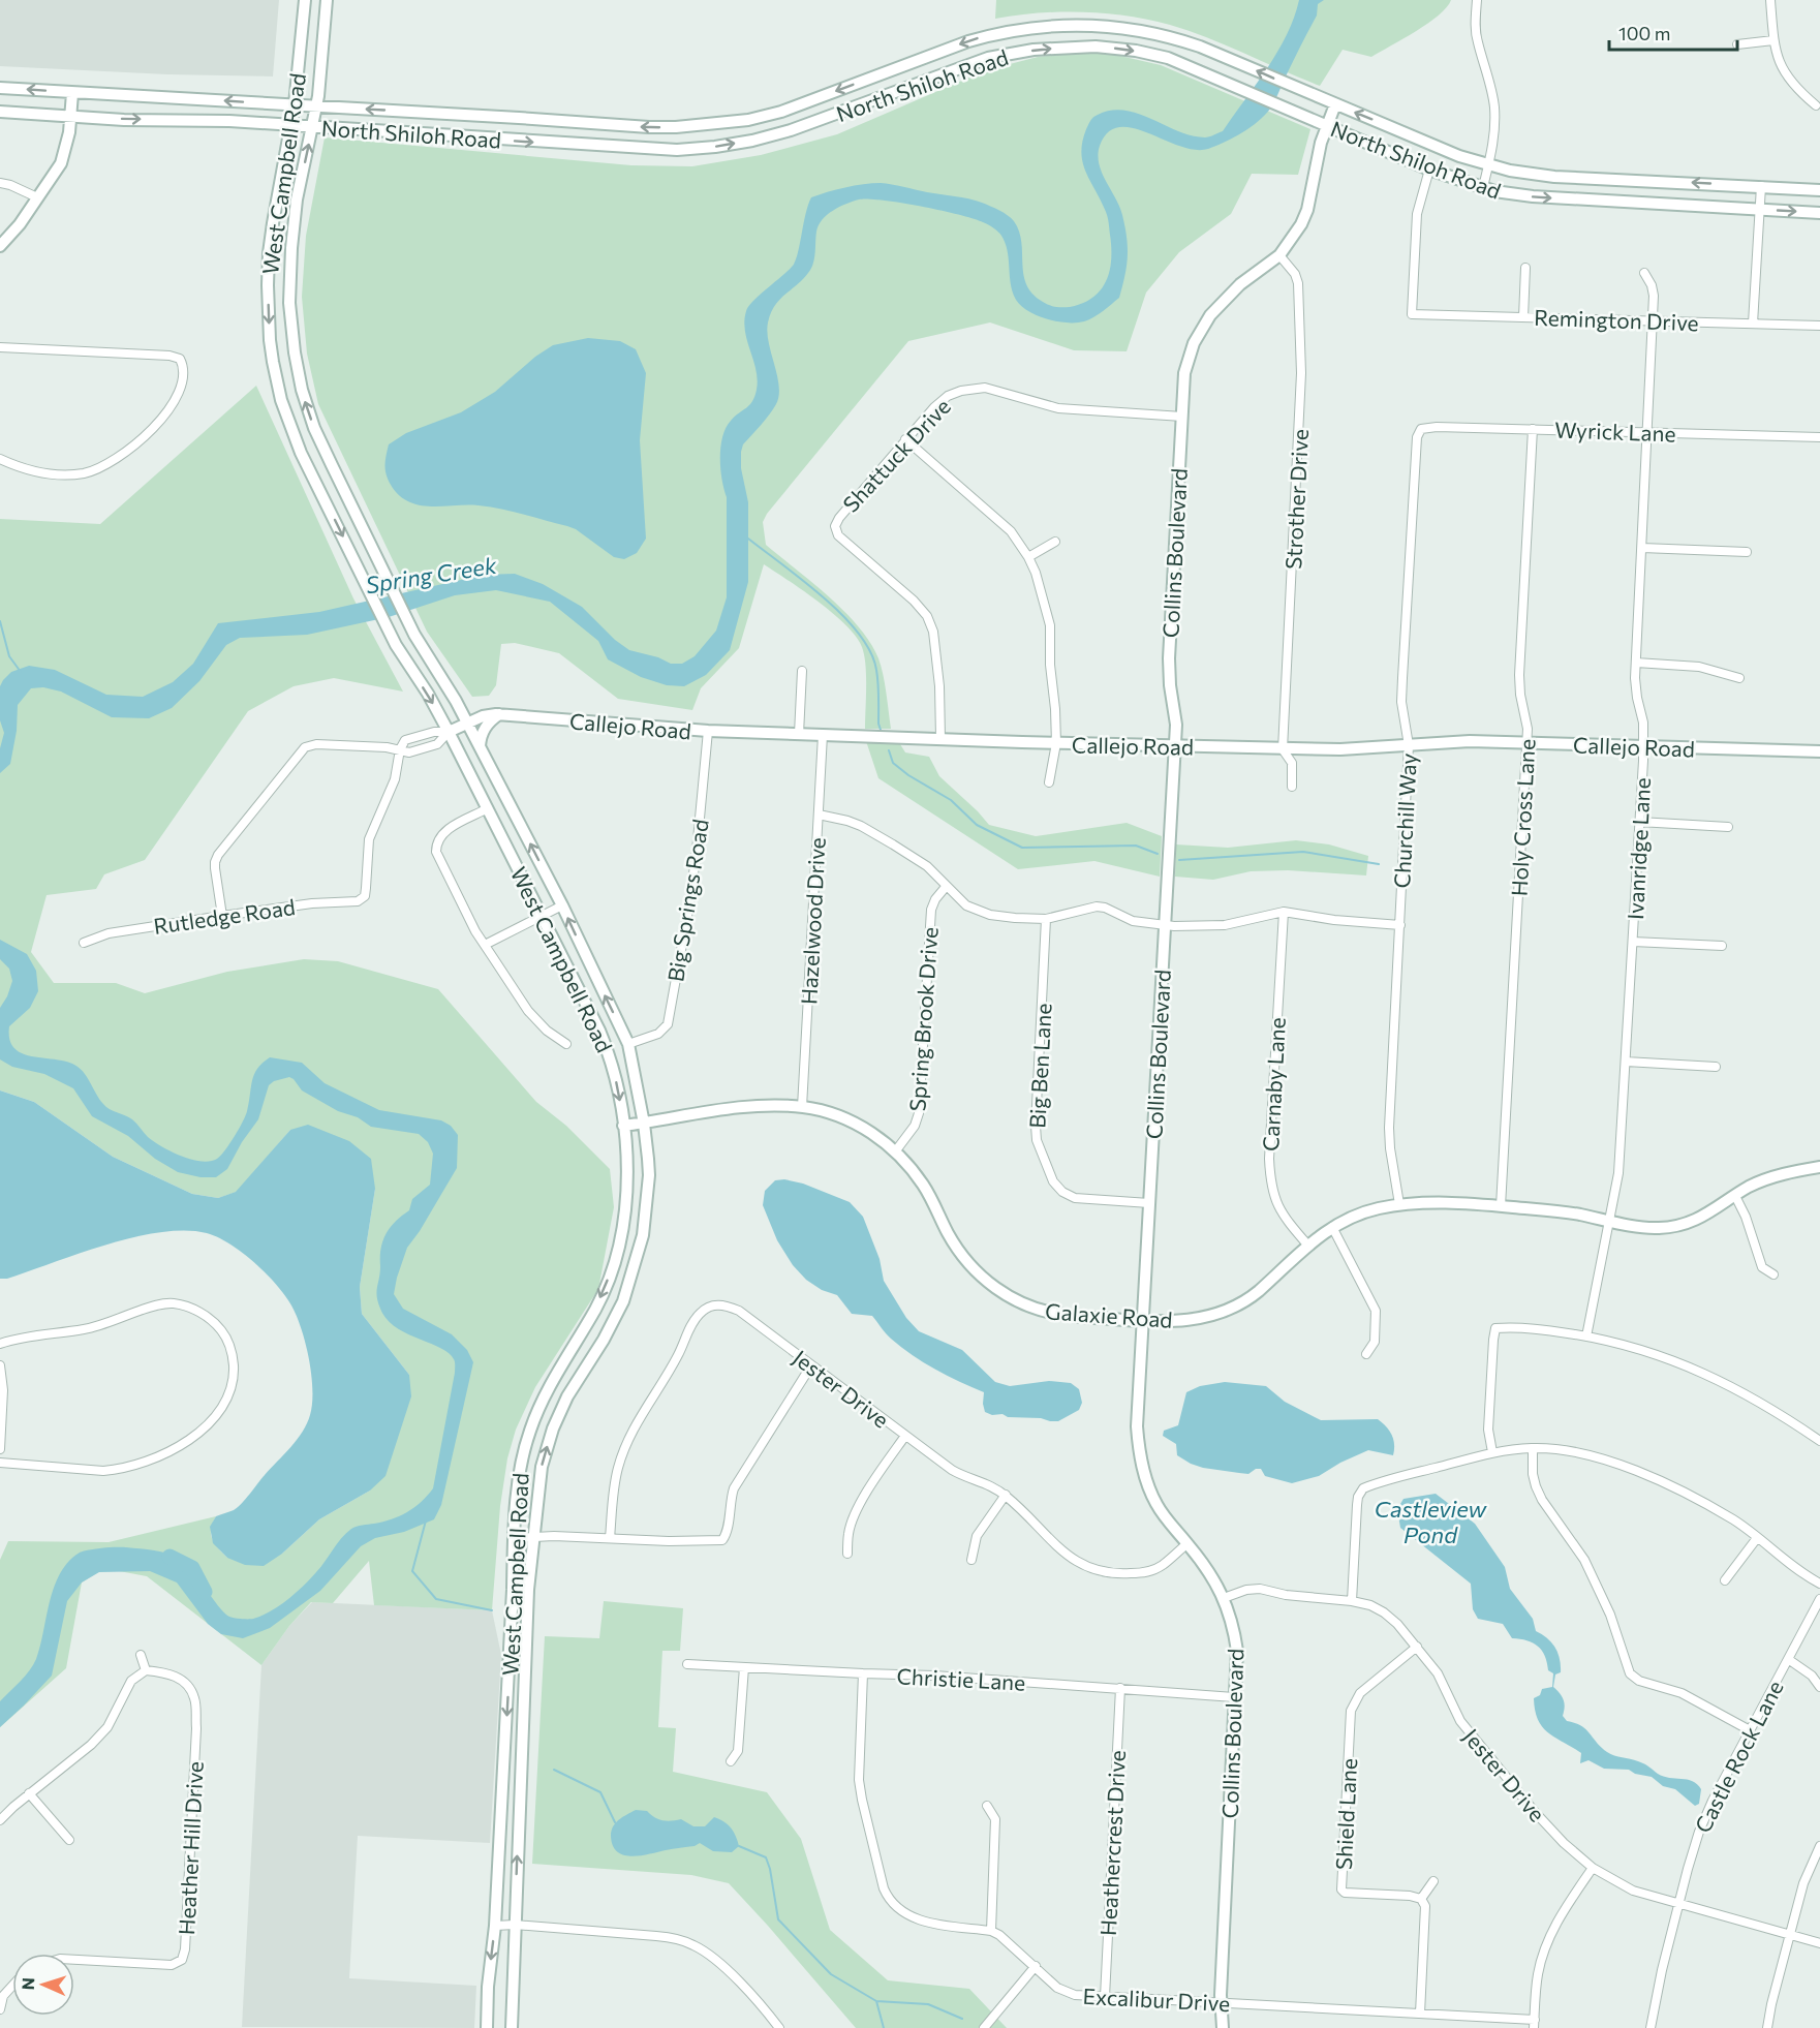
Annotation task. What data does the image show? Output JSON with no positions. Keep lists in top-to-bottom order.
{
  "streets": {
    "main road": [
      "North Shiloh Road",
      "West Campbell Road",
      "Collins Boulevard",
      "Callejo Road",
      "Galaxie Road"
    ],
    "street": [
      "Remington Drive",
      "Wyrick Lane",
      "Shattuck Drive",
      "Strother Drive",
      "Holy Cross Lane",
      "Churchill Way",
      "Ivanridge Lane",
      "Big Springs Road",
      "Rutledge Road",
      "Hazelwood Drive",
      "Spring Brook Drive",
      "Big Ben Lane",
      "Carnaby Lane",
      "Jester Drive",
      "Christie Lane",
      "Castle Rock Lane",
      "Shield Lane",
      "Heathercrest Drive",
      "Heather Hill Drive",
      "Excalibur Drive"
    ]
  },
  "crossings": [
    ["North Shiloh Road", "West Campbell Road"],
    ["North Shiloh Road", "Remington Drive"],
    ["North Shiloh Road", "Collins Boulevard"],
    ["West Campbell Road", "Callejo Road"],
    ["West Campbell Road", "Big Springs Road"],
    ["West Campbell Road", "Galaxie Road"],
    ["Remington Drive", "Ivanridge Lane"],
    ["Wyrick Lane", "Holy Cross Lane"],
    ["Wyrick Lane", "Churchill Way"],
    ["Wyrick Lane", "Ivanridge Lane"],
    ["Shattuck Drive", "Collins Boulevard"],
    ["Shattuck Drive", "Callejo Road"],
    ["Strother Drive", "Collins Boulevard"],
    ["Strother Drive", "Callejo Road"],
    ["Collins Boulevard", "Callejo Road"],
    ["Collins Boulevard", "Big Ben Lane"],
    ["Collins Boulevard", "Galaxie Road"],
    ["Collins Boulevard", "Jester Drive"],
    ["Collins Boulevard", "Christie Lane"],
    ["Collins Boulevard", "Excalibur Drive"],
    ["Callejo Road", "Holy Cross Lane"],
    ["Callejo Road", "Churchill Way"],
    ["Callejo Road", "Ivanridge Lane"],
    ["Callejo Road", "Big Springs Road"],
    ["Callejo Road", "Rutledge Road"],
    ["Callejo Road", "Hazelwood Drive"],
    ["Holy Cross Lane", "Galaxie Road"],
    ["Churchill Way", "Galaxie Road"],
    ["Ivanridge Lane", "Galaxie Road"],
    ["Hazelwood Drive", "Galaxie Road"],
    ["Spring Brook Drive", "Galaxie Road"],
    ["Carnaby Lane", "Galaxie Road"],
    ["Jester Drive", "Castle Rock Lane"],
    ["Jester Drive", "Shield Lane"],
    ["Christie Lane", "Heathercrest Drive"],
    ["Christie Lane", "Excalibur Drive"],
    ["Heathercrest Drive", "Excalibur Drive"]
  ],
  "water": ["Spring Creek", "Castleview Pond"],
  "scale_bar": "100 m",
  "north": "left"
}
